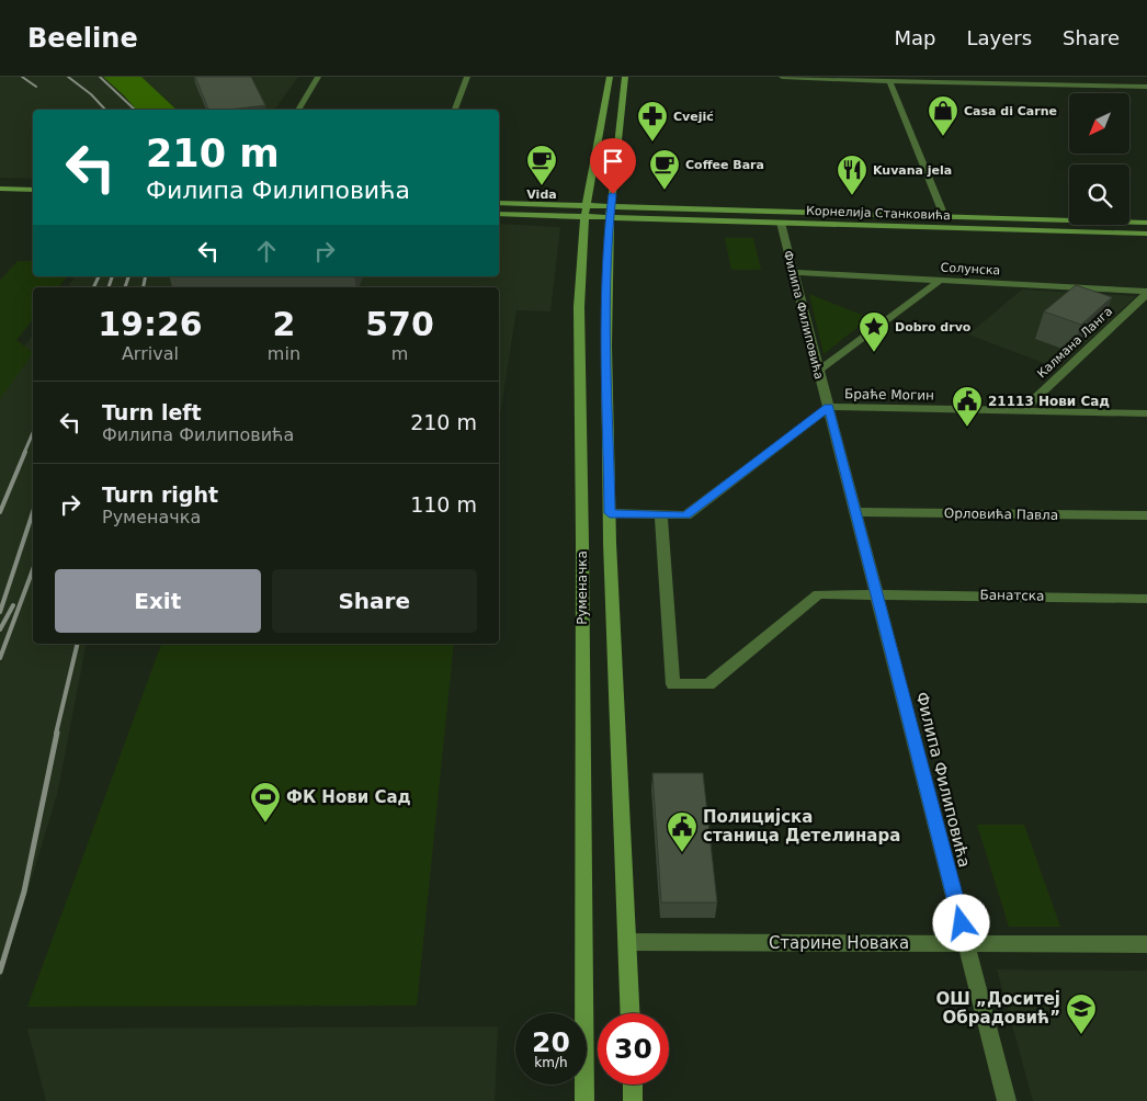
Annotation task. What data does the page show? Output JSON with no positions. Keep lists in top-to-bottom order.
{
  "streets": {
    "main road": ["Корнелија Станковића", "Руменачка"],
    "street": [
      "Солунска",
      "Филипа Филиповића",
      "Калмана Ланга",
      "Браће Могин",
      "Орловића Павла",
      "Банатска",
      "Старине Новака"
    ]
  },
  "crossings": [
    ["Корнелија Станковића", "Филипа Филиповића"],
    ["Корнелија Станковића", "Руменачка"],
    ["Солунска", "Филипа Филиповића"],
    ["Солунска", "Калмана Ланга"],
    ["Филипа Филиповића", "Браће Могин"],
    ["Филипа Филиповића", "Орловића Павла"],
    ["Филипа Филиповића", "Банатска"],
    ["Филипа Филиповића", "Старине Новака"],
    ["Калмана Ланга", "Браће Могин"],
    ["Руменачка", "Старине Новака"]
  ],
  "places": {
    "shop": ["Casa di Carne"],
    "pharmacy": ["Cvejić"],
    "cafe": ["Vida", "Coffee Bara"],
    "restaurant": ["Kuvana jela"],
    "place": ["Dobro drvo"],
    "public building": ["21113 Нови Сад", "Полицијска станица Детелинара"],
    "sports": ["ФК Нови Сад"],
    "school or university": ["ОШ „Доситеј Обрадовић”"]
  },
  "north": "bottom left",
  "page": {
    "header": "Beeline",
    "nav": ["Map", "Layers", "Share"],
    "turn": ["210 m", "Филипа Филиповића"],
    "eta": [
      "19:26",
      "Arrival",
      "2",
      "min",
      "570",
      "m"
    ],
    "list": [
      {
        "name": "Turn left",
        "note": "Филипа Филиповића",
        "value": "210 m"
      },
      {
        "name": "Turn right",
        "note": "Руменачка",
        "value": "110 m"
      }
    ],
    "buttons": ["Exit", "Share"],
    "speed": "20 km/h",
    "limit": "30"
  }
}
